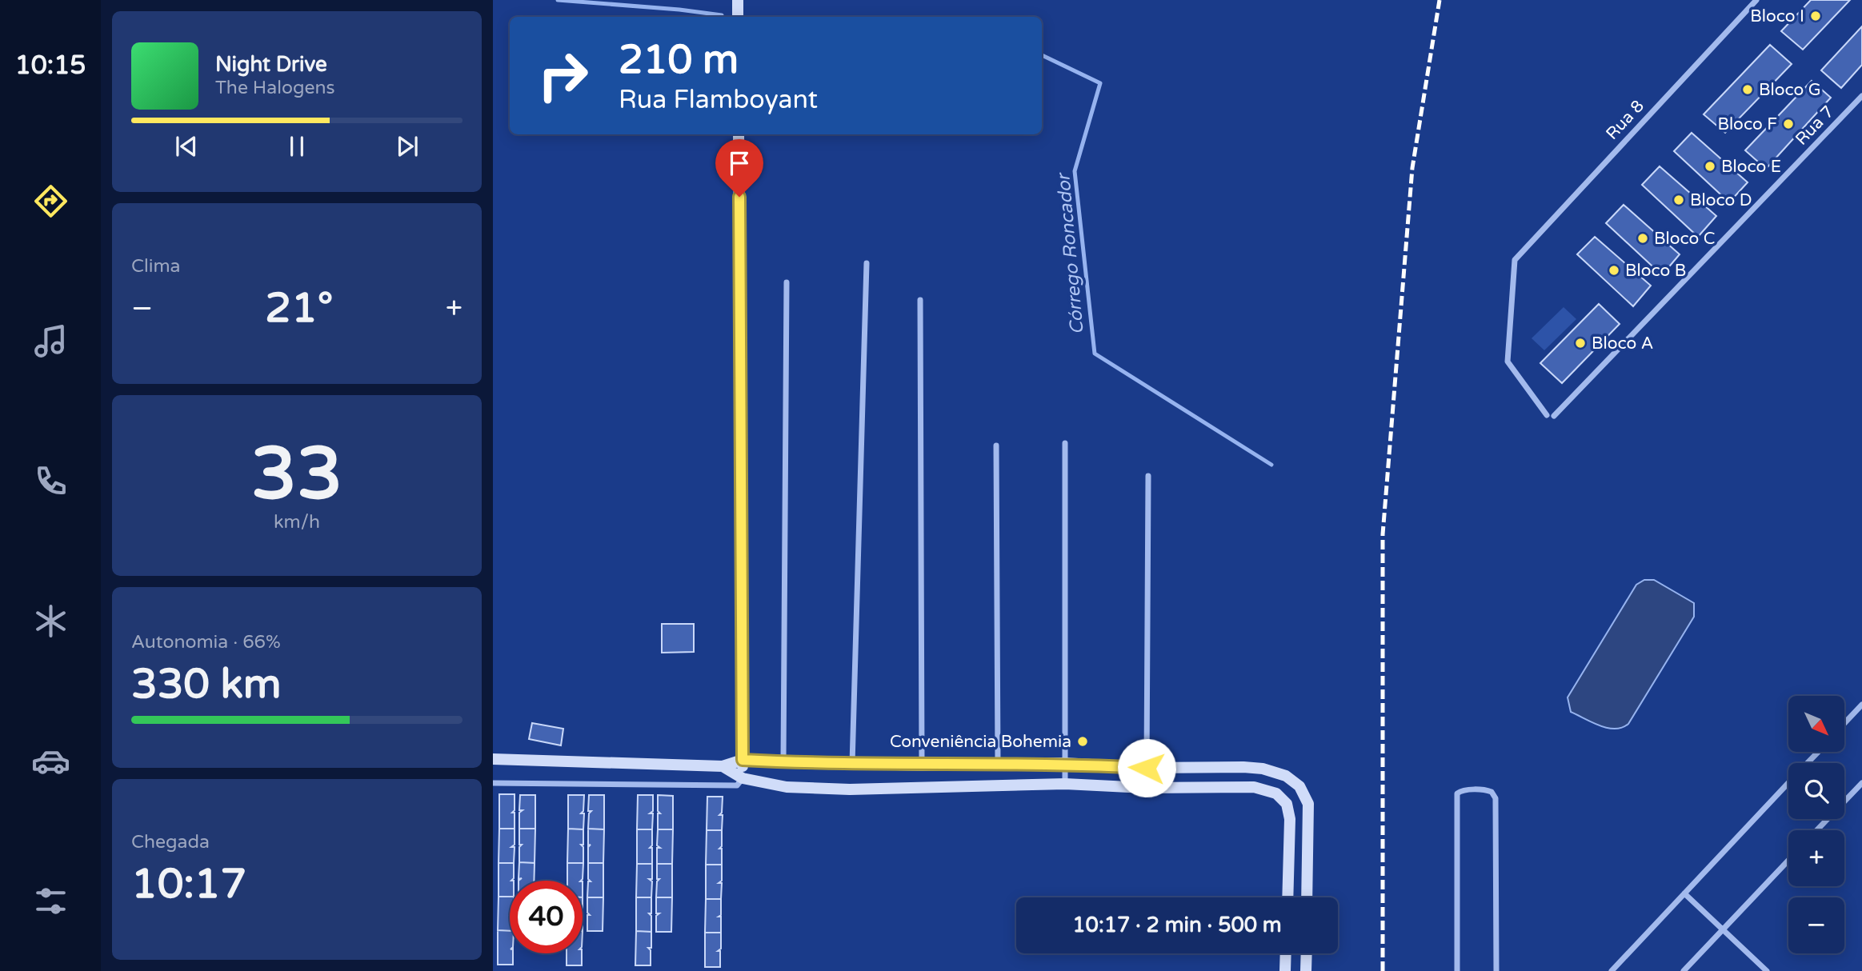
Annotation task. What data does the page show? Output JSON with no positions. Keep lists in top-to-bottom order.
{
  "streets": {
    "street": ["Rua 8", "Rua 7"]
  },
  "water": ["Córrego Roncador"],
  "places": [
    "Bloco I",
    "Bloco G",
    "Bloco F",
    "Bloco E",
    "Bloco D",
    "Bloco C",
    "Bloco B",
    "Bloco A",
    "Conveniência Bohemia"
  ],
  "north": "bottom right",
  "page": {
    "tabs": "10:15",
    "turn": ["210 m", "Rua Flamboyant"],
    "song": ["Night Drive", "The Halogens"],
    "tile": [
      "Clima",
      ["33", "km/h"],
      ["Autonomia · 66%", "330 km"],
      ["Chegada", "10:17"]
    ],
    "heat": ["−", "21°", "+"],
    "map_buttons": ["+", "−"],
    "limit": "40",
    "trip": "10:17 · 2 min · 500 m"
  }
}
